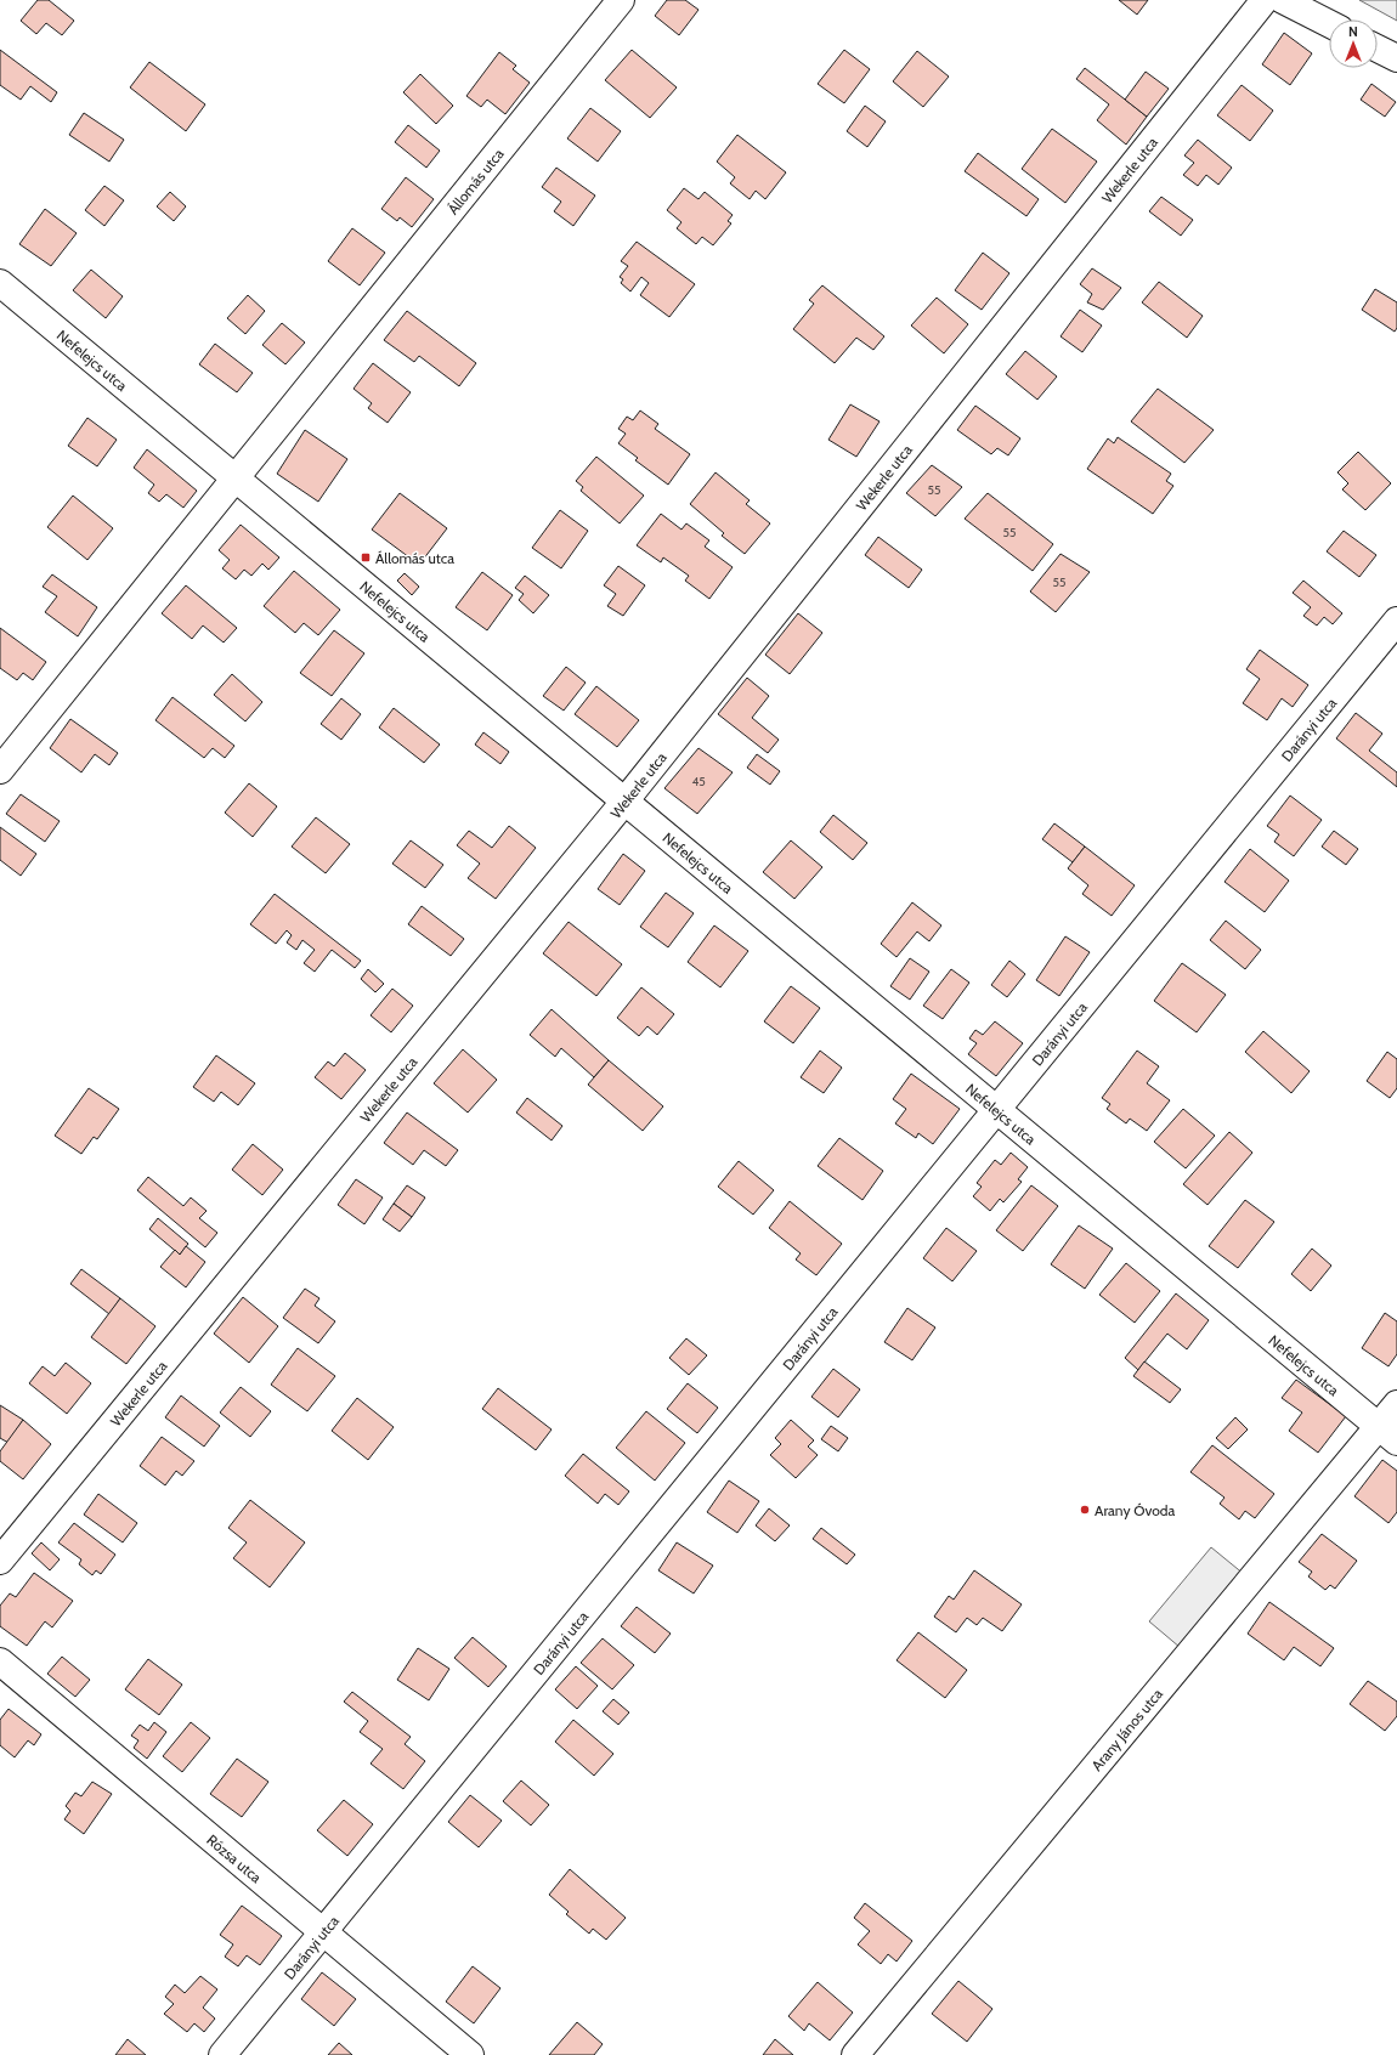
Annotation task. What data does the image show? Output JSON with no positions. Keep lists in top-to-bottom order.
{
  "streets": {
    "street": [
      "Wekerle utca",
      "Állomás utca",
      "Nefelejcs utca",
      "Darányi utca",
      "Arany János utca",
      "Rózsa utca"
    ]
  },
  "crossings": [
    ["Wekerle utca", "Nefelejcs utca"],
    ["Állomás utca", "Nefelejcs utca"],
    ["Nefelejcs utca", "Darányi utca"],
    ["Nefelejcs utca", "Arany János utca"],
    ["Darányi utca", "Rózsa utca"]
  ],
  "places": {
    "transit": ["Állomás utca"],
    "other": ["Arany Óvoda"]
  },
  "house_numbers": [
    "55",
    "55",
    "55",
    "45"
  ],
  "north": "top"
}
